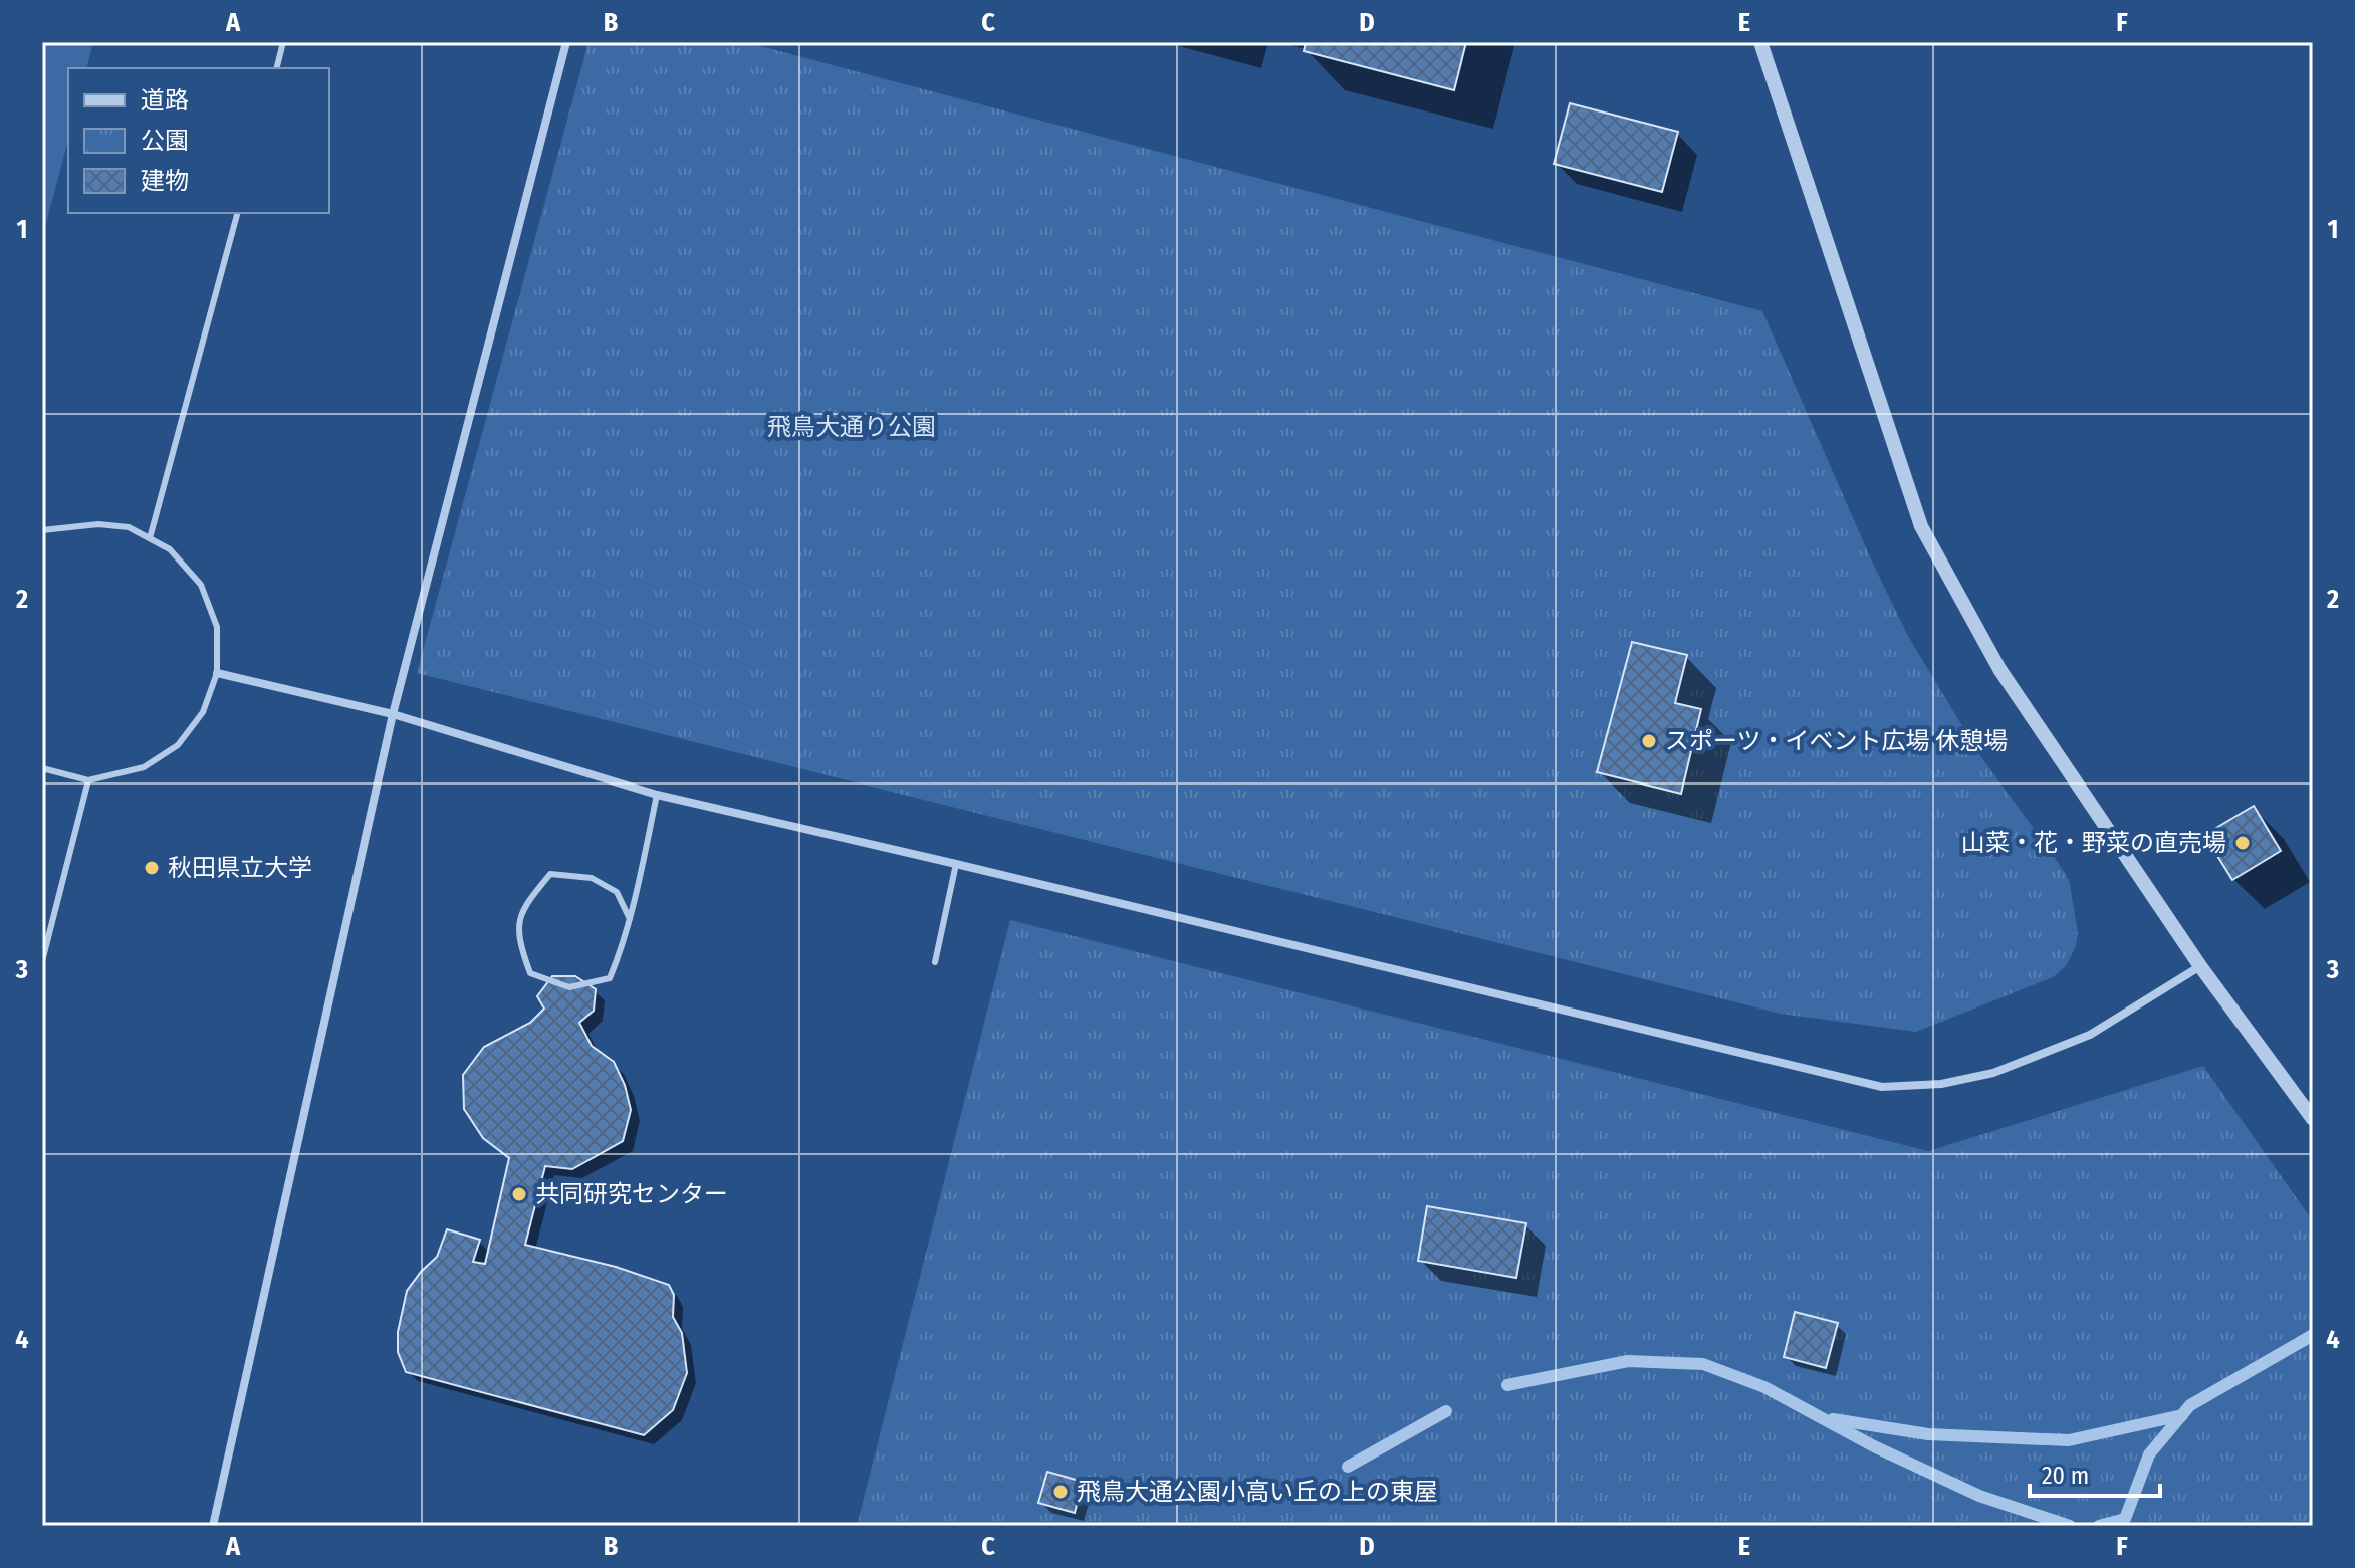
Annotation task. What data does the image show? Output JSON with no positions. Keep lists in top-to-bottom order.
{
  "parks": ["飛鳥大通り公園"],
  "places": [
    "スポーツ・イベント広場 休憩場",
    "山菜・花・野菜の直売場",
    "秋田県立大学",
    "共同研究センター",
    "飛鳥大通公園小高い丘の上の東屋"
  ],
  "legend": ["道路", "公園", "建物"],
  "scale_bar": "20 m",
  "grid": {
    "columns": [
      "A",
      "B",
      "C",
      "D",
      "E",
      "F"
    ],
    "rows": [
      "1",
      "2",
      "3",
      "4"
    ]
  }
}
